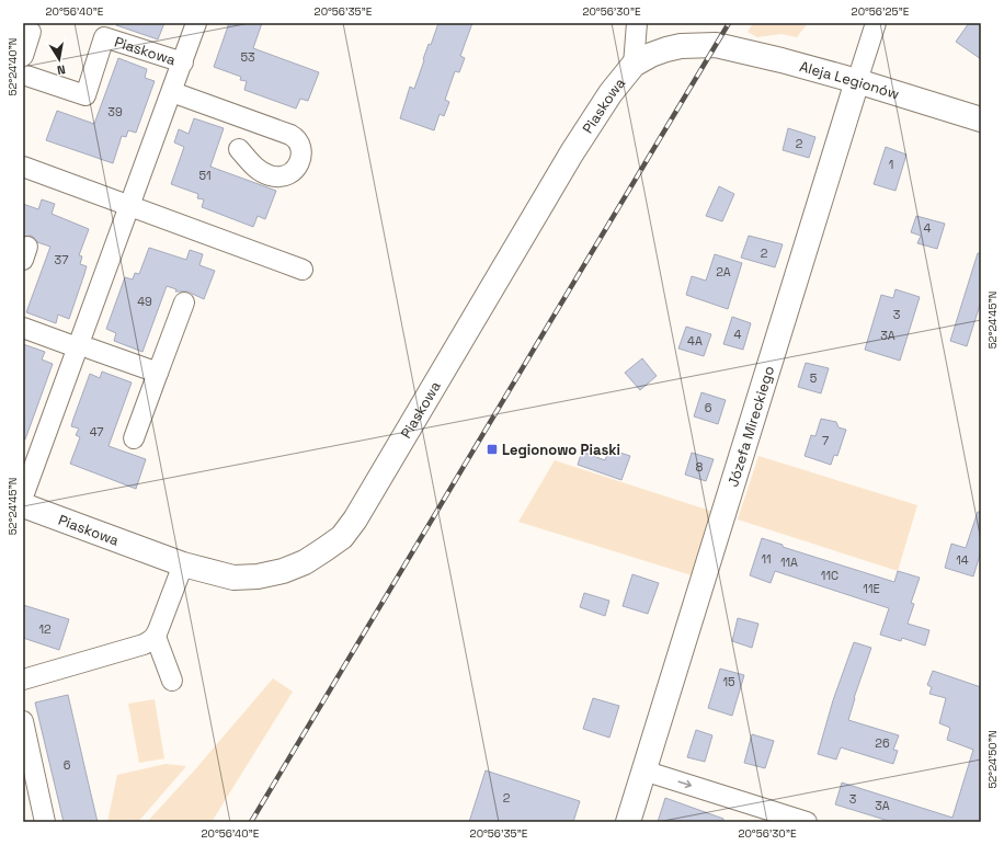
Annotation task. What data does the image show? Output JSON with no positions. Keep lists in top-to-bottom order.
{
  "streets": {
    "street": ["Piaskowa", "Aleja Legionów", "Józefa Mireckiego"]
  },
  "crossings": [
    ["Piaskowa", "Aleja Legionów"],
    ["Aleja Legionów", "Józefa Mireckiego"]
  ],
  "places": {
    "transit": ["Legionowo Piaski"]
  },
  "house_numbers": [
    "53",
    "39",
    "2",
    "1",
    "51",
    "4",
    "2",
    "37",
    "2A",
    "49",
    "3",
    "4",
    "3A",
    "4A",
    "5",
    "6",
    "47",
    "7",
    "8",
    "11",
    "14",
    "11A",
    "11C",
    "11E",
    "12",
    "15",
    "26",
    "6",
    "2",
    "3",
    "3A"
  ],
  "north": "bottom",
  "coordinates": [
    "20°56'40\"E",
    "20°56'35\"E",
    "20°56'30\"E",
    "20°56'25\"E",
    "52°24'40\"N",
    "52°24'45\"N",
    "52°24'50\"N"
  ]
}
